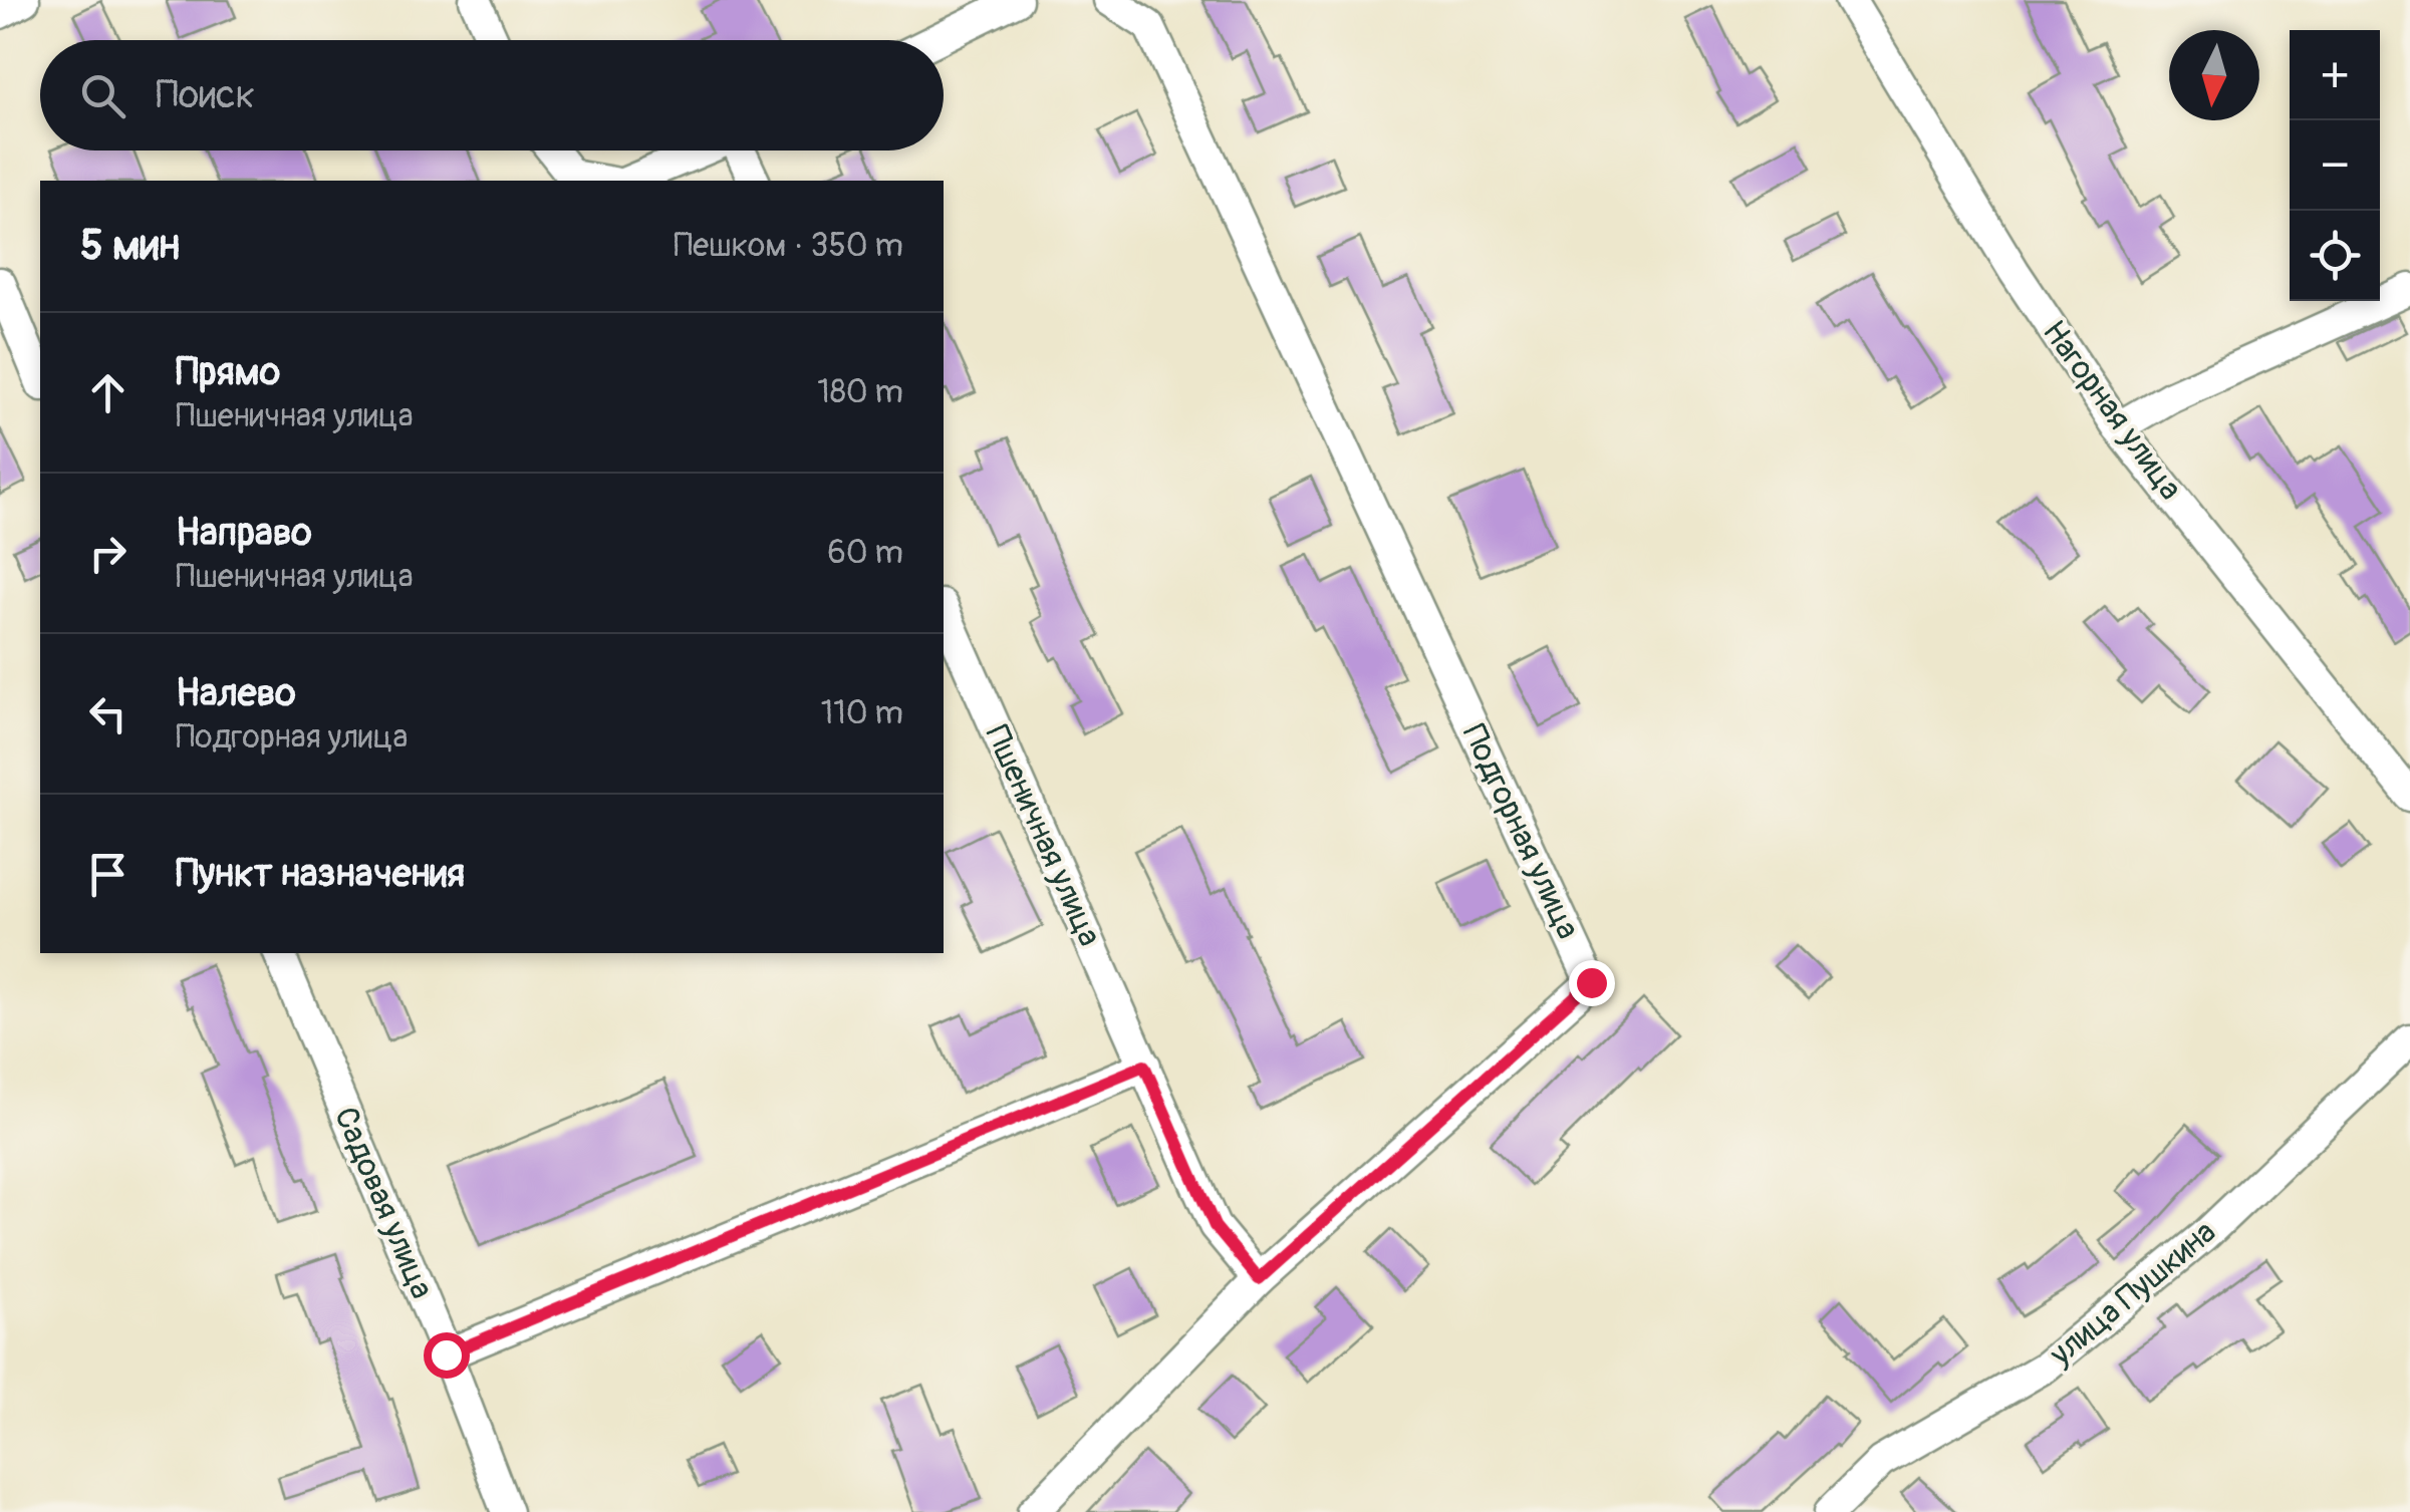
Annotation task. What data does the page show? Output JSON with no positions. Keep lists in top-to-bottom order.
{
  "streets": {
    "street": [
      "Нагорная улица",
      "Подгорная улица",
      "Пшеничная улица",
      "Садовая улица",
      "улица Пушкина"
    ]
  },
  "crossings": [
    ["Подгорная улица", "Пшеничная улица"]
  ],
  "north": "bottom",
  "page": {
    "map_buttons": ["+", "−"],
    "search": "Поиск",
    "heading": ["5 мин", "Пешком · 350 m"],
    "list": [
      ["Прямо", "Пшеничная улица", "180 m"],
      ["Направо", "Пшеничная улица", "60 m"],
      ["Налево", "Подгорная улица", "110 m"],
      "Пункт назначения"
    ]
  }
}
